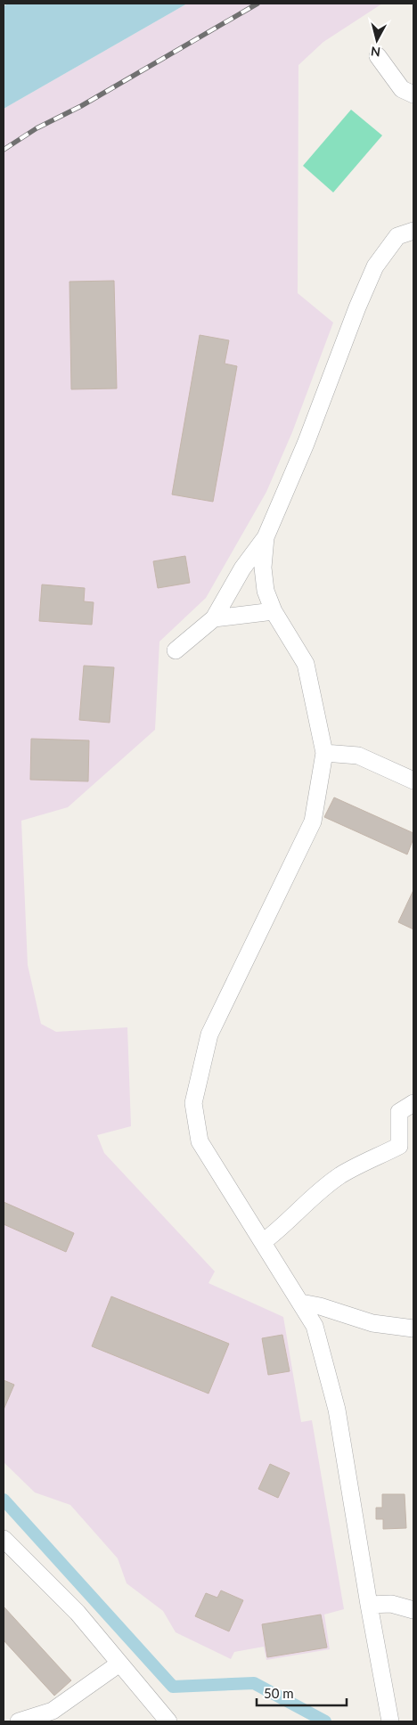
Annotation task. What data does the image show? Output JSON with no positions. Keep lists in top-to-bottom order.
{
  "scale_bar": "50 m",
  "north": "bottom"
}
